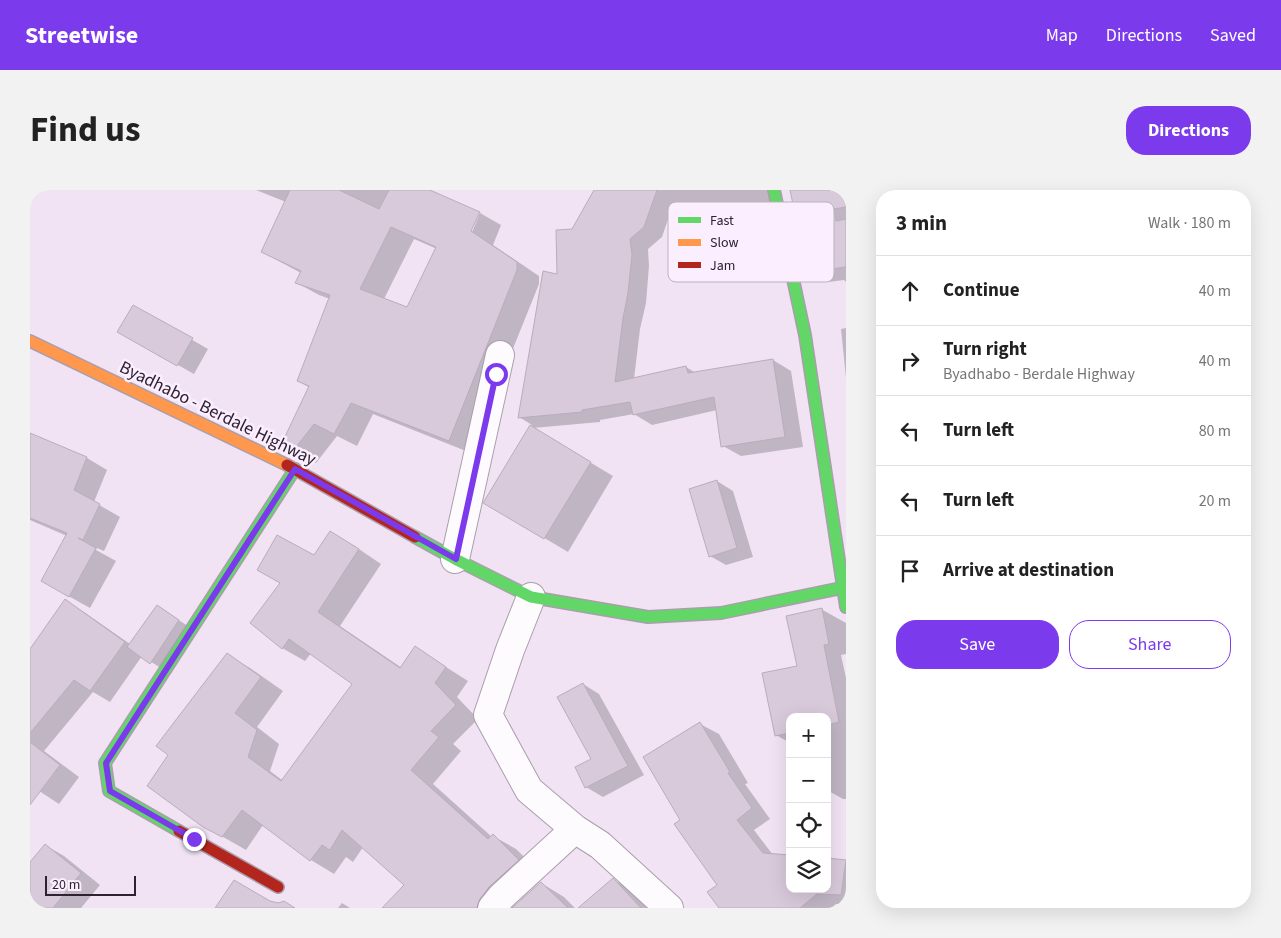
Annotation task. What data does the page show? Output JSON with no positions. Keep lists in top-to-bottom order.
{
  "streets": {
    "street": ["Byadhabo - Berdale Highway"]
  },
  "legend": ["Fast", "Slow", "Jam"],
  "scale_bar": "20 m",
  "page": {
    "header": "Streetwise",
    "nav": ["Map", "Directions", "Saved"],
    "title": "Find us",
    "buttons": [
      "Directions",
      ["Save", "Share"]
    ],
    "heading": ["3 min", "Walk · 180 m"],
    "list": [
      ["Continue", "40 m"],
      ["Turn right", "Byadhabo - Berdale Highway", "40 m"],
      ["Turn left", "80 m"],
      ["Turn left", "20 m"],
      "Arrive at destination"
    ],
    "map_buttons": ["+", "−"],
    "scale": "20 m"
  }
}
